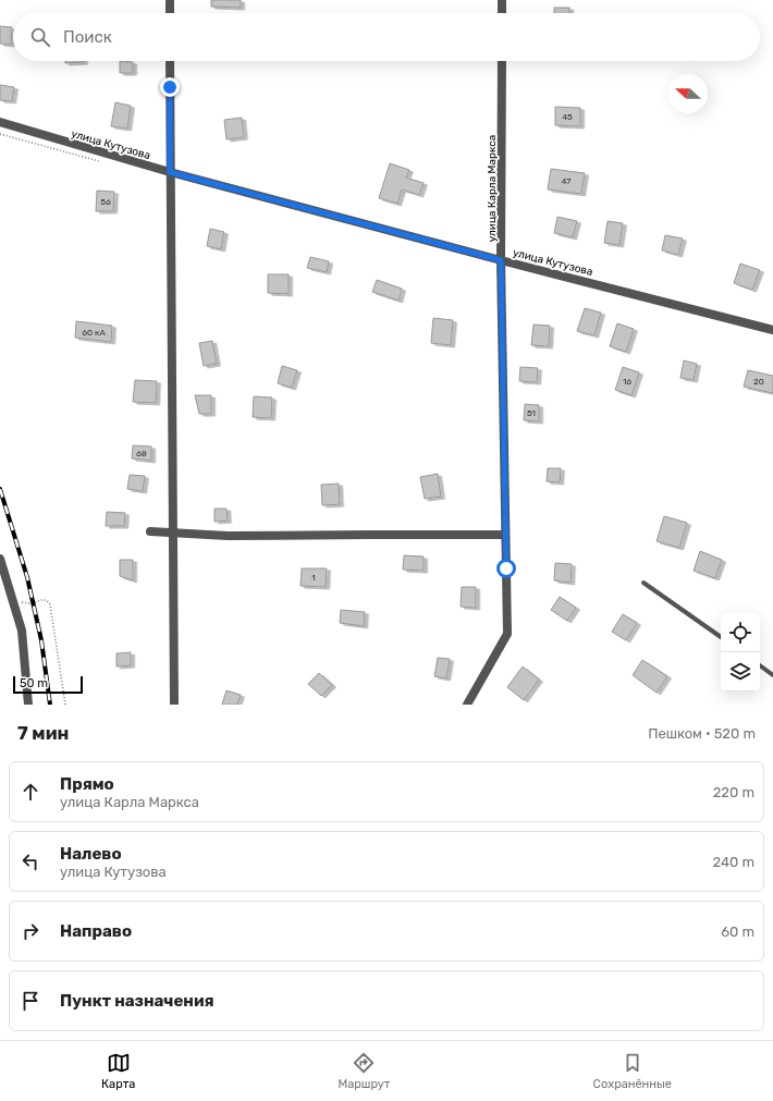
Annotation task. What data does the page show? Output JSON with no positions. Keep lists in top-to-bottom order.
{
  "streets": {
    "street": ["улица Кутузова", "улица Карла Маркса"]
  },
  "crossings": [
    ["улица Кутузова", "улица Карла Маркса"]
  ],
  "house_numbers": [
    "45",
    "47",
    "56",
    "60 кА",
    "16",
    "20",
    "51",
    "68",
    "1"
  ],
  "scale_bar": "50 m",
  "north": "left",
  "page": {
    "search": "Поиск",
    "scale": "50 m",
    "heading": ["7 мин", "Пешком · 520 m"],
    "list": [
      ["Прямо", "улица Карла Маркса", "220 m"],
      ["Налево", "улица Кутузова", "240 m"],
      ["Направо", "60 m"],
      "Пункт назначения"
    ],
    "nav": ["Карта", "Маршрут", "Сохранённые"]
  }
}
